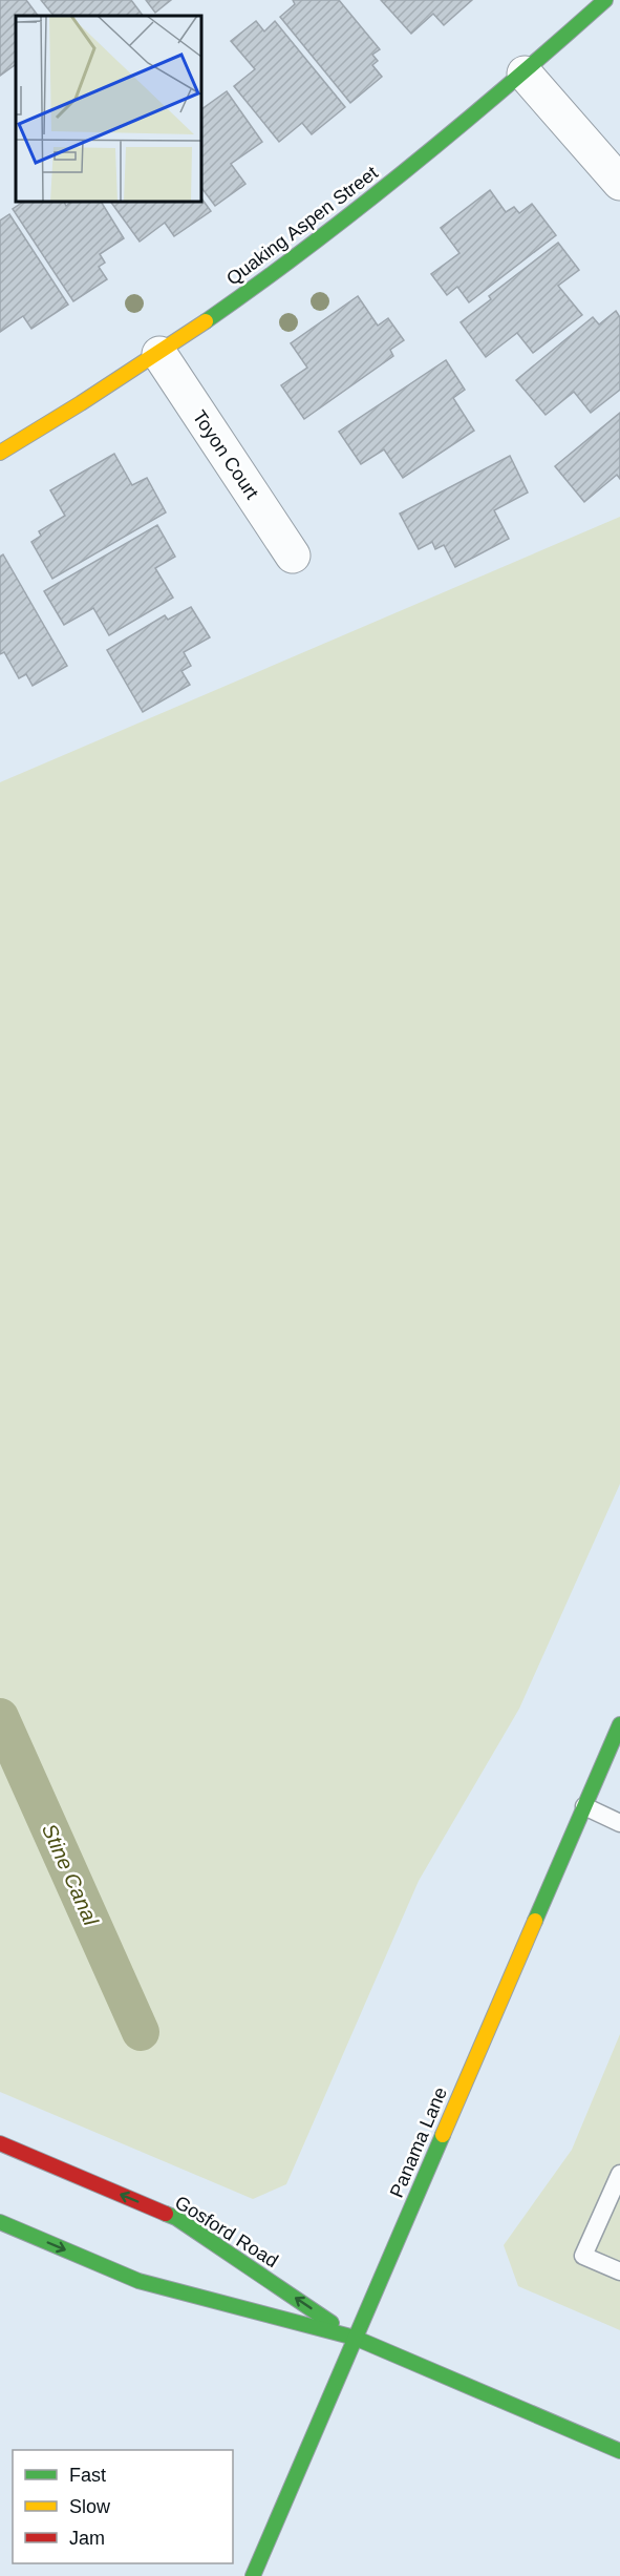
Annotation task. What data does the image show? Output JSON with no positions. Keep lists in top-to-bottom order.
{
  "streets": {
    "main road": ["Quaking Aspen Street", "Panama Lane", "Gosford Road"],
    "street": ["Toyon Court"]
  },
  "crossings": [
    ["Quaking Aspen Street", "Toyon Court"],
    ["Panama Lane", "Gosford Road"]
  ],
  "water": ["Stine Canal"],
  "legend": ["Fast", "Slow", "Jam"]
}
